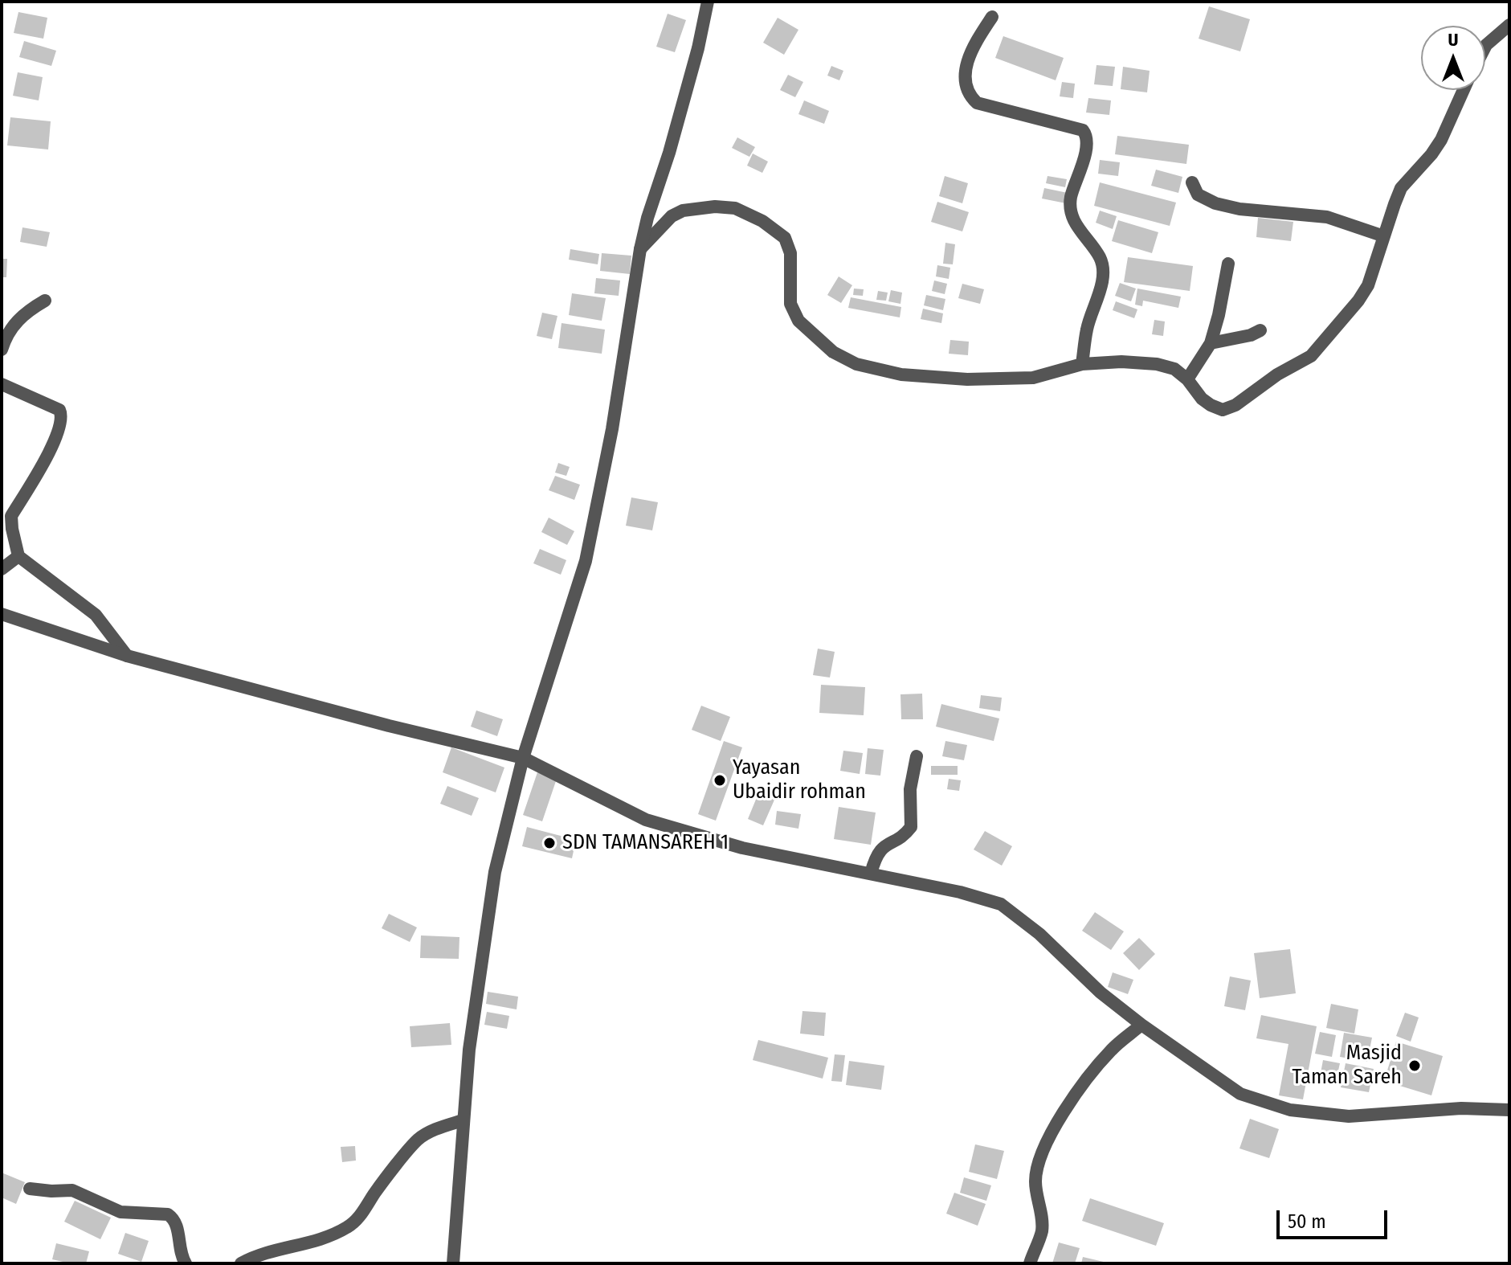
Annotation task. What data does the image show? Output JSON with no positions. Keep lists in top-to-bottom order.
{
  "places": ["Yayasan Ubaidir rohman", "SDN TAMANSAREH 1", "Masjid Taman Sareh"],
  "scale_bar": "50 m",
  "north": "top"
}
